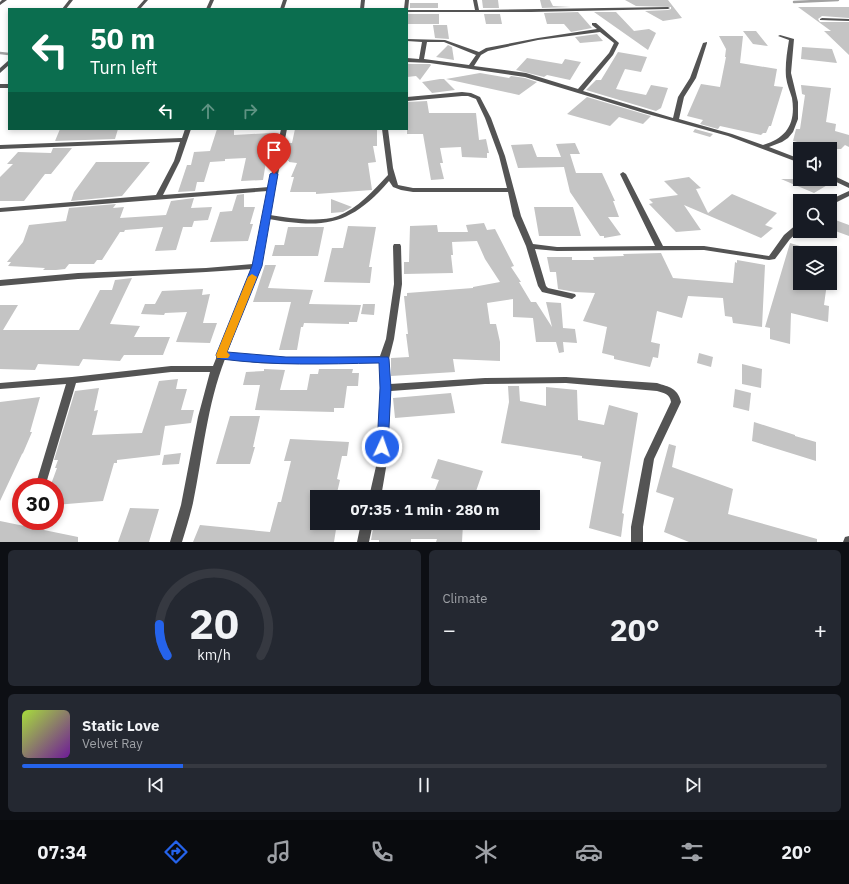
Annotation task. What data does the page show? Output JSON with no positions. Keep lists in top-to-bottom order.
{
  "page": {
    "turn": ["50 m", "Turn left"],
    "limit": "30",
    "trip": "07:35 · 1 min · 280 m",
    "tile": "Climate",
    "heat": ["−", "20°", "+"],
    "song": ["Static Love", "Velvet Ray"],
    "tabs": ["07:34", "20°"],
    "gauge": ["20", "km/h"]
  }
}
